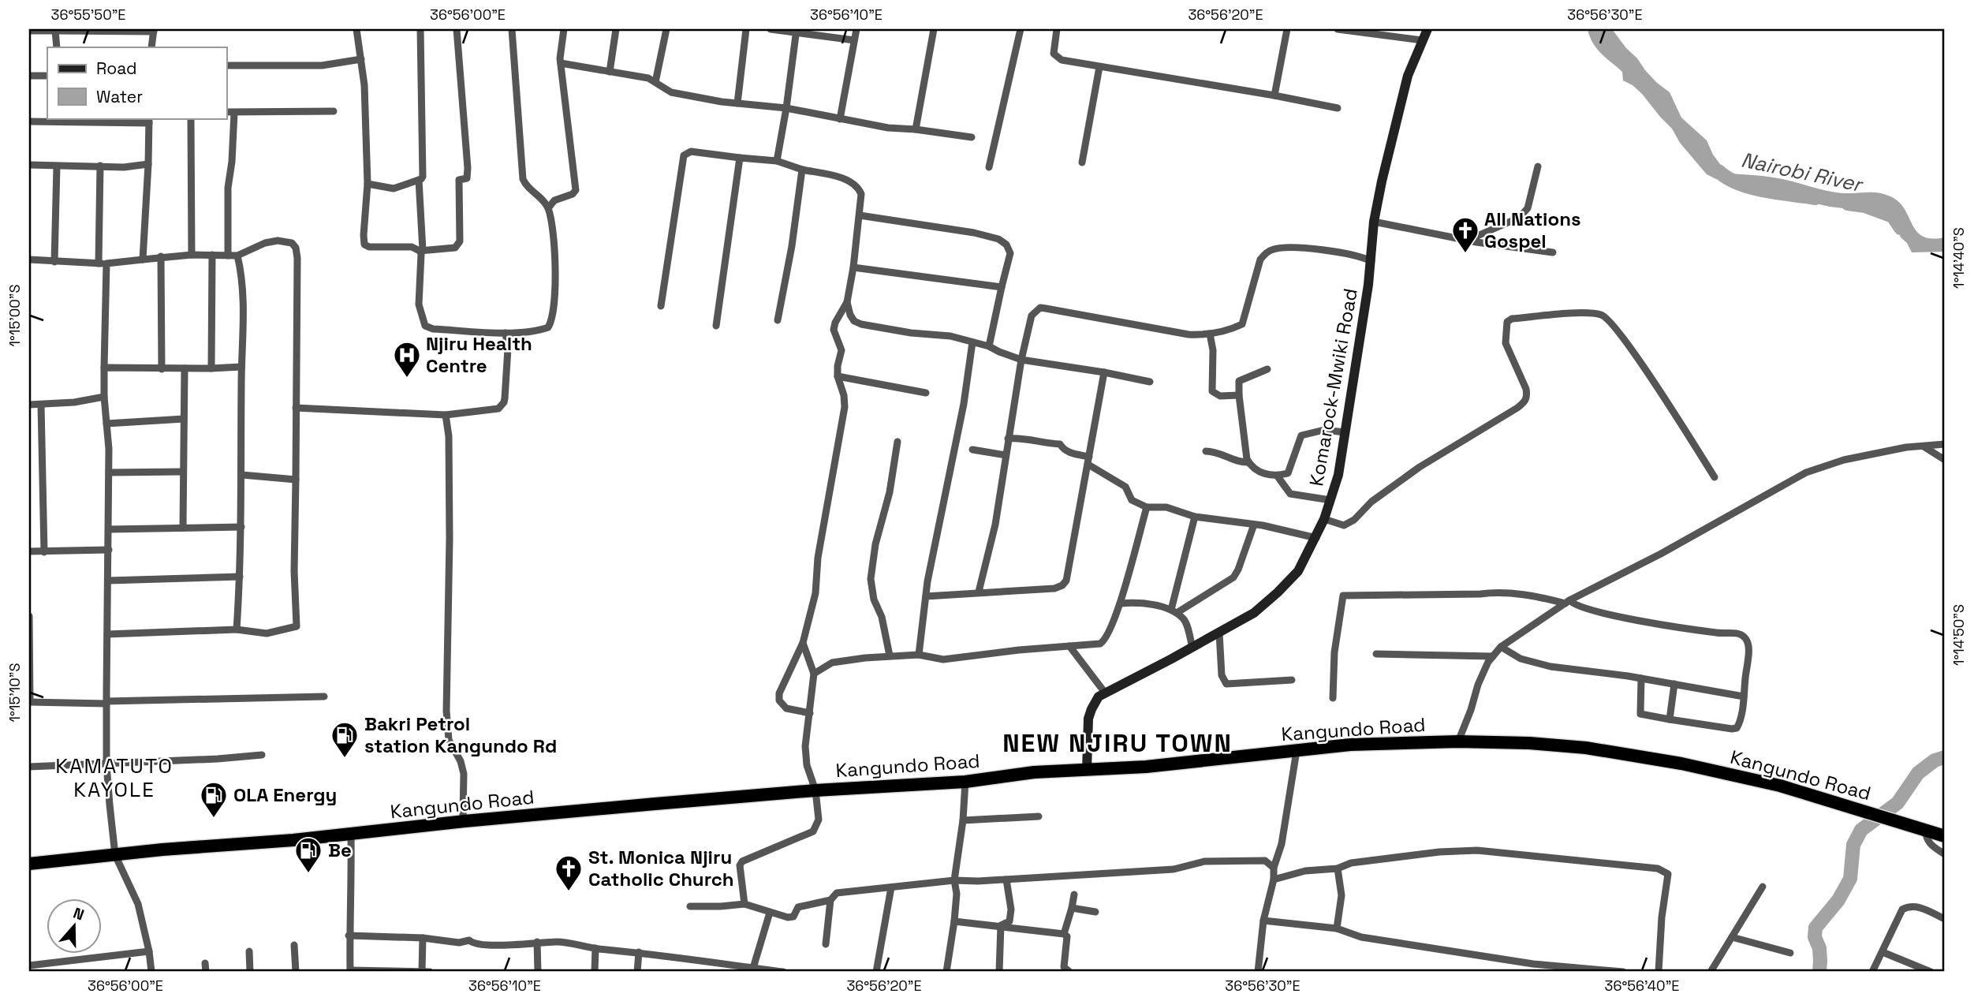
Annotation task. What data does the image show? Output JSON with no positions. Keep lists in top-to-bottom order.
{
  "streets": {
    "highway": ["Kangundo Road"],
    "main road": ["Komarock-Mwiki Road"]
  },
  "crossings": [
    ["Komarock-Mwiki Road", "Kangundo Road"]
  ],
  "districts": ["NEW NJIRU TOWN", "KAMATUTO KAYOLE"],
  "water": ["Nairobi River"],
  "places": {
    "church": ["All Nations Gospel", "St. Monica Njiru Catholic Church"],
    "hospital": ["Njiru Health Centre"],
    "fuel station": ["Bakri Petrol station Kangundo Rd", "OLA Energy", "Be"]
  },
  "legend": ["Road", "Water"],
  "north": "top",
  "coordinates": [
    "36°55'50\"E",
    "36°56'00\"E",
    "36°56'10\"E",
    "36°56'20\"E",
    "36°56'30\"E",
    "1°14'40\"S",
    "1°15'00\"S",
    "1°14'50\"S",
    "1°15'10\"S",
    "36°56'40\"E"
  ]
}
